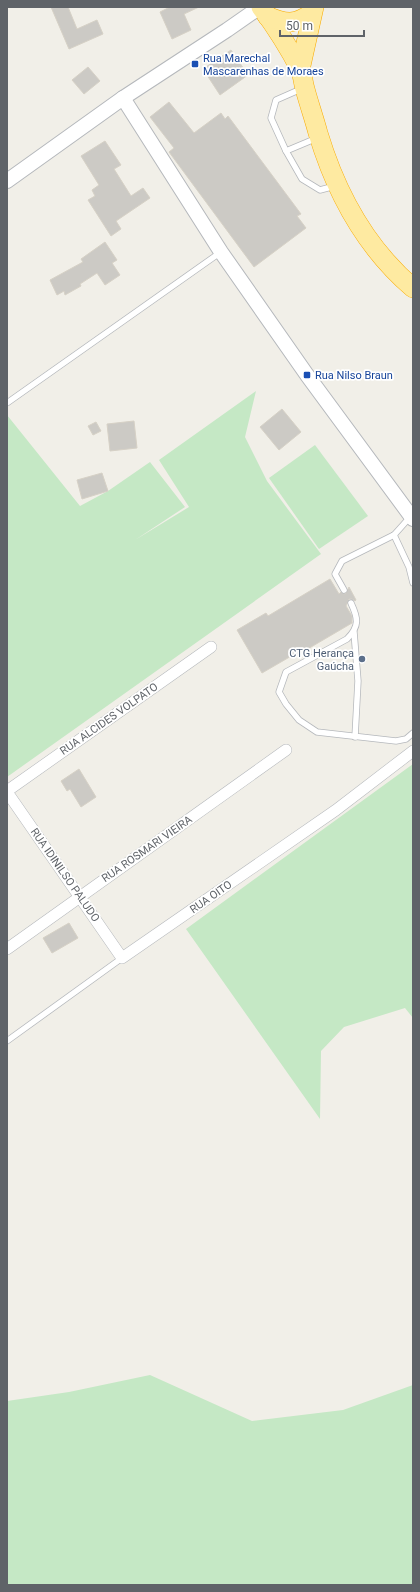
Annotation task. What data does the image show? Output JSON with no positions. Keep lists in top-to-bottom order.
{
  "streets": {
    "street": [
      "RUA ALCIDES VOLPATO",
      "RUA ROSMARI VIEIRA",
      "RUA IDINILSO PALUDO",
      "RUA OITO"
    ]
  },
  "crossings": [
    ["RUA ALCIDES VOLPATO", "RUA IDINILSO PALUDO"],
    ["RUA ROSMARI VIEIRA", "RUA IDINILSO PALUDO"],
    ["RUA IDINILSO PALUDO", "RUA OITO"]
  ],
  "places": {
    "transit": ["Rua Marechal Mascarenhas de Moraes", "Rua Nilso Braun"],
    "other": ["CTG Herança Gaúcha"]
  },
  "scale_bar": "50 m"
}
